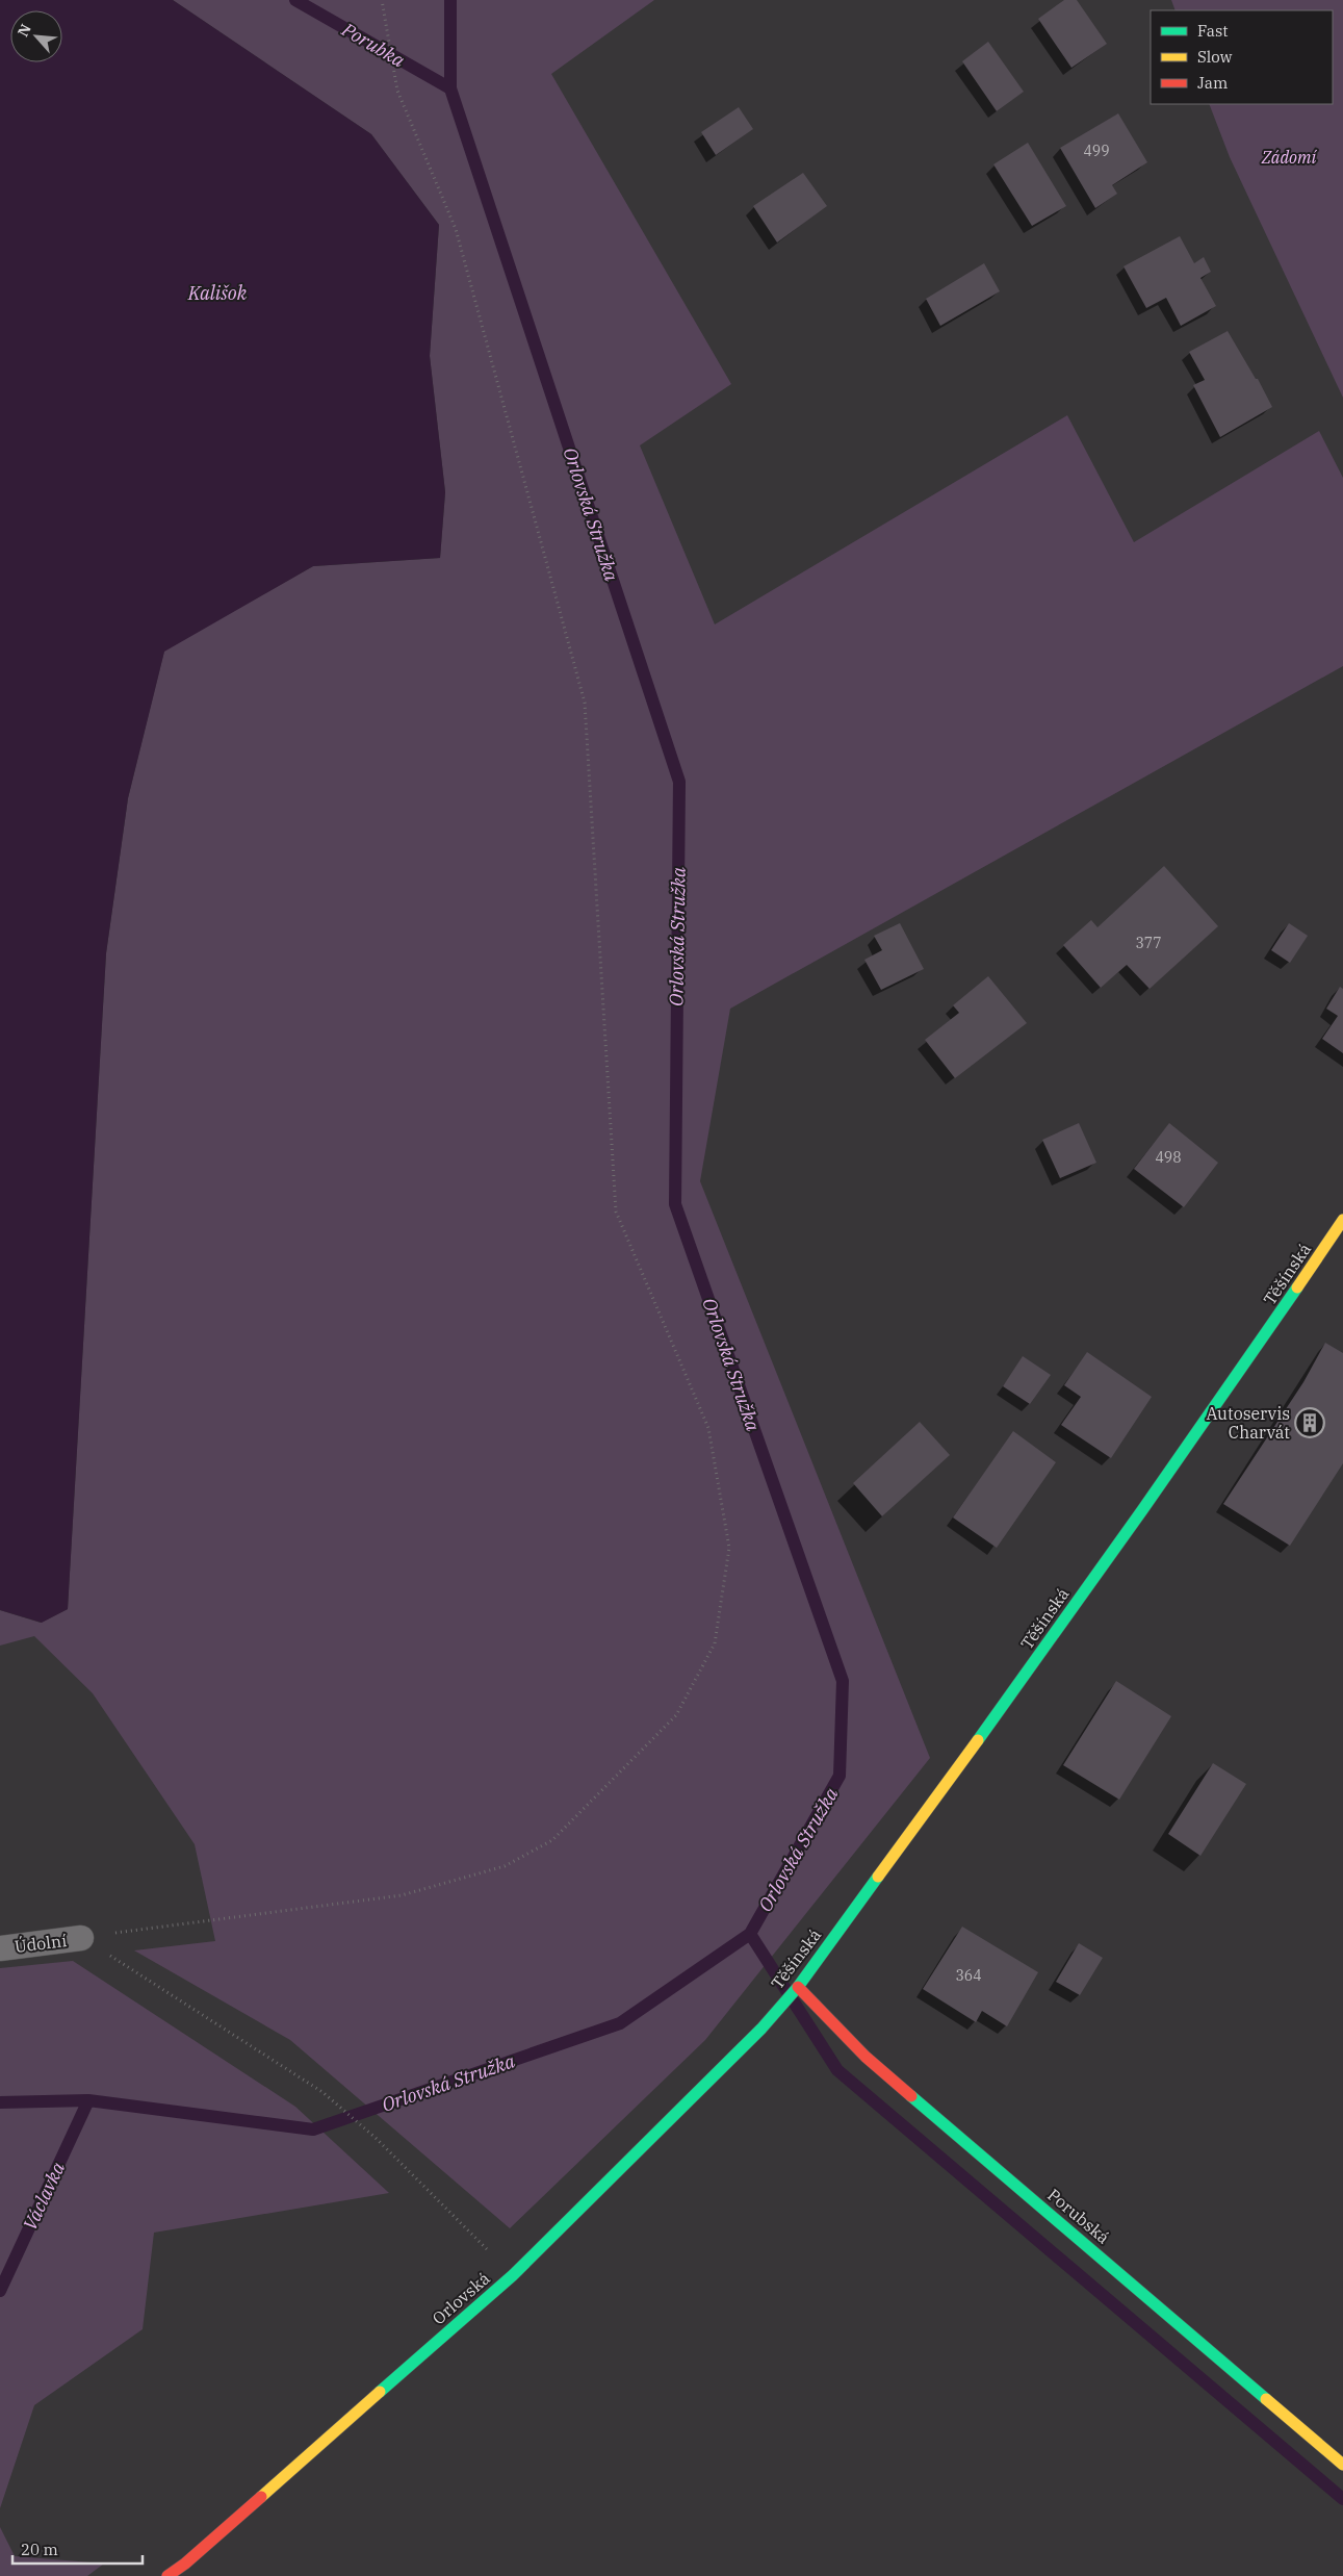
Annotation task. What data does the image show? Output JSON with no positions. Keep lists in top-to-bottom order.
{
  "streets": {
    "main road": ["Těšínská", "Porubská", "Orlovská"],
    "lane": ["Údolní"]
  },
  "crossings": [
    ["Těšínská", "Porubská"],
    ["Těšínská", "Orlovská"]
  ],
  "water": [
    "Porubka",
    "Kališok",
    "Orlovská Stružka",
    "Václavka"
  ],
  "parks": ["Zádomí"],
  "places": {
    "building": ["Autoservis Charvát"]
  },
  "house_numbers": [
    "499",
    "377",
    "498",
    "364"
  ],
  "legend": ["Fast", "Slow", "Jam"],
  "scale_bar": "20 m",
  "north": "top left"
}
